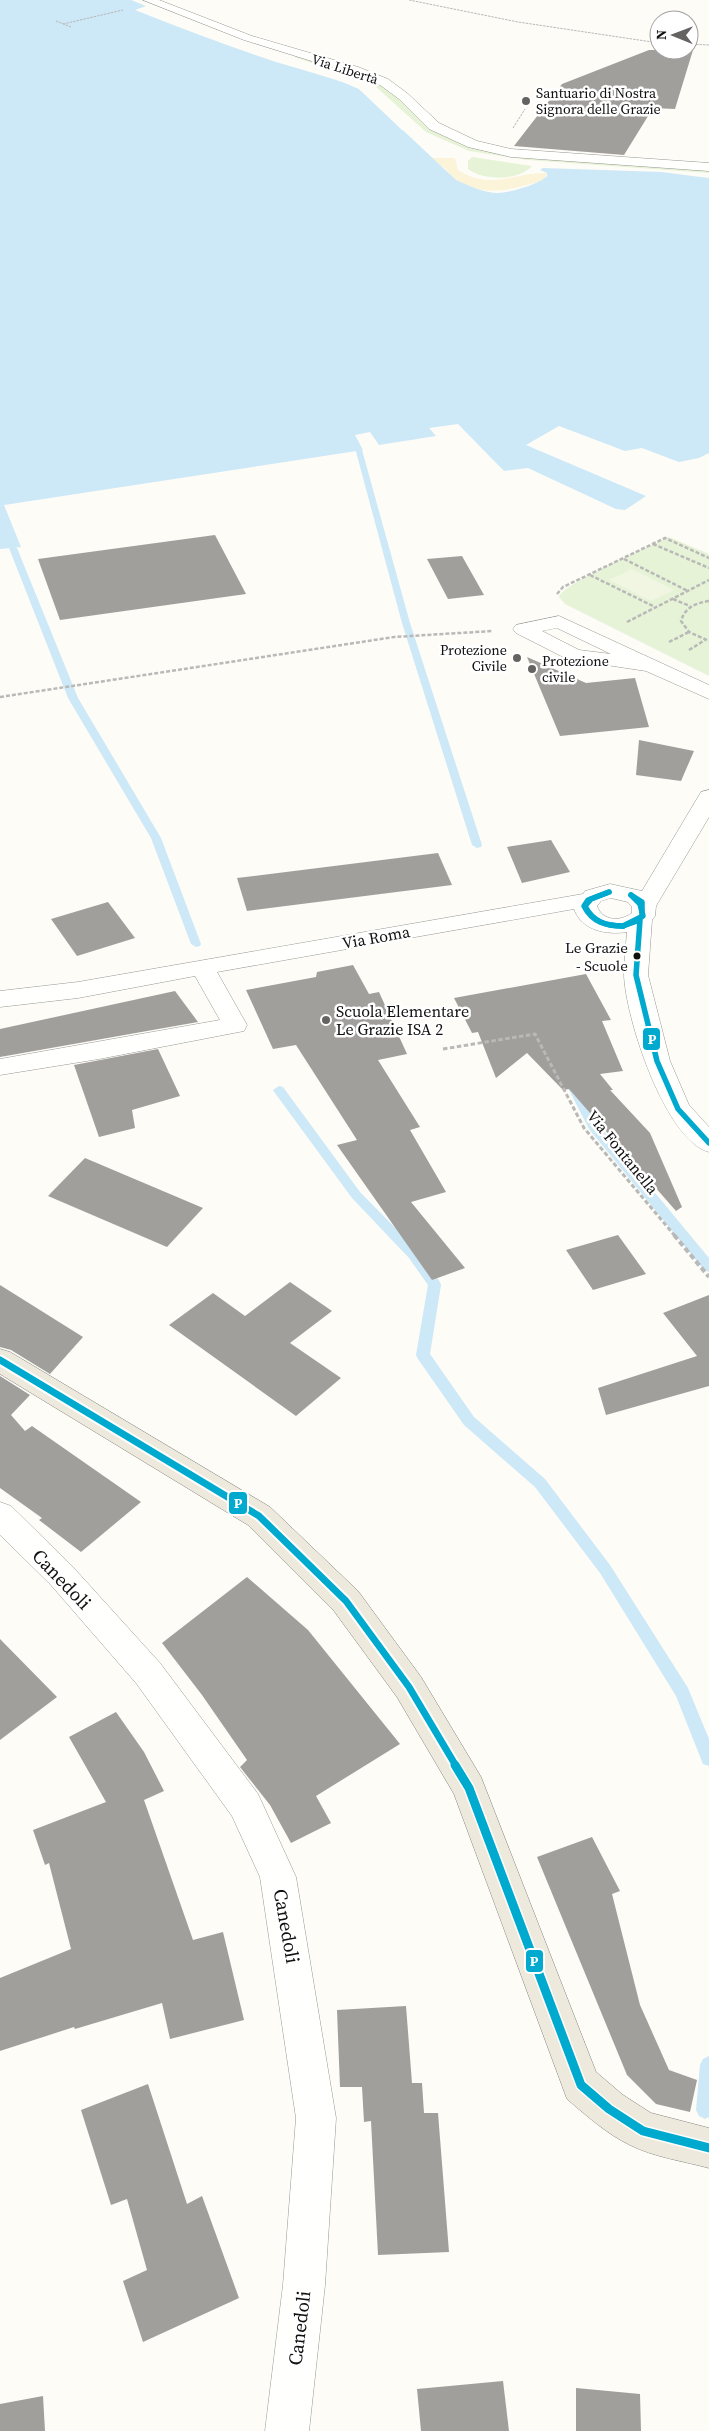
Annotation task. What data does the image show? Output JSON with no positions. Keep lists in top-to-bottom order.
{
  "streets": {
    "street": ["Via Libertà", "Via Roma", "Canedoli"],
    "path": ["Via Fontanella"]
  },
  "places": [
    "Santuario di Nostra Signora delle Grazie",
    "Protezione Civile",
    "Protezione civile",
    "Le Grazie - Scuole",
    "Scuola Elementare Le Grazie ISA 2"
  ],
  "lines": ["transit line P"],
  "north": "left"
}
